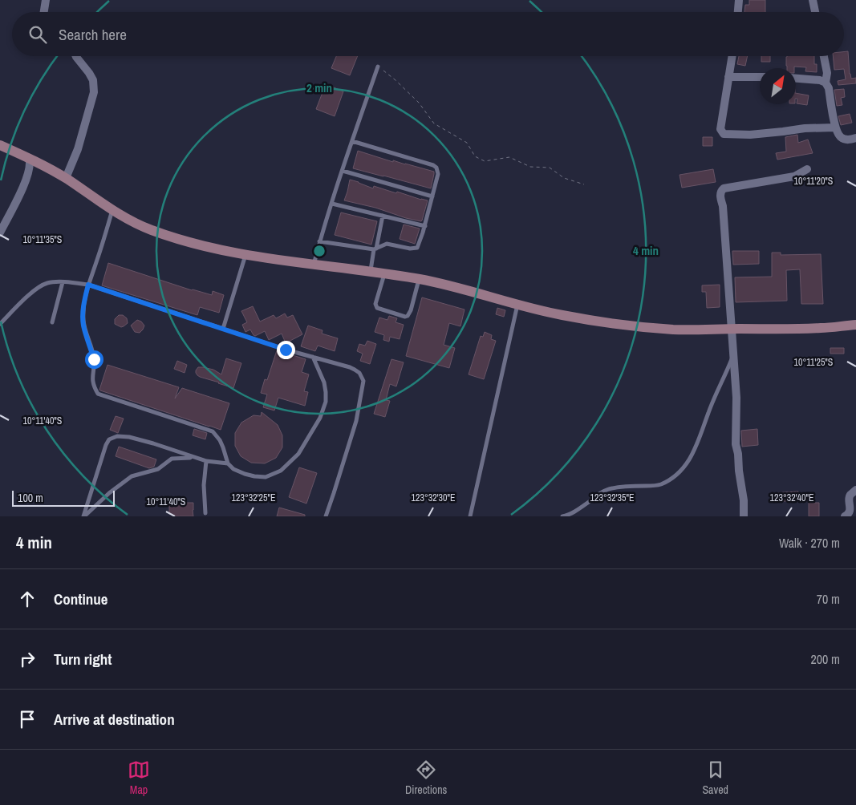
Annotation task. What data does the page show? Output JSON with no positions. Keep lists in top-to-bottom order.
{
  "scale_bar": "100 m",
  "north": "top right",
  "page": {
    "search": "Search here",
    "scale": "100 m",
    "heading": ["4 min", "Walk · 270 m"],
    "list": [
      ["Continue", "70 m"],
      ["Turn right", "200 m"],
      "Arrive at destination"
    ],
    "nav": ["Map", "Directions", "Saved"]
  },
  "coordinates": [
    "10°11'20\"S",
    "10°11'35\"S",
    "10°11'25\"S",
    "10°11'40\"S",
    "123°32'25\"E",
    "123°32'30\"E",
    "123°32'35\"E",
    "123°32'40\"E"
  ],
  "rings": ["2 min", "4 min"]
}
